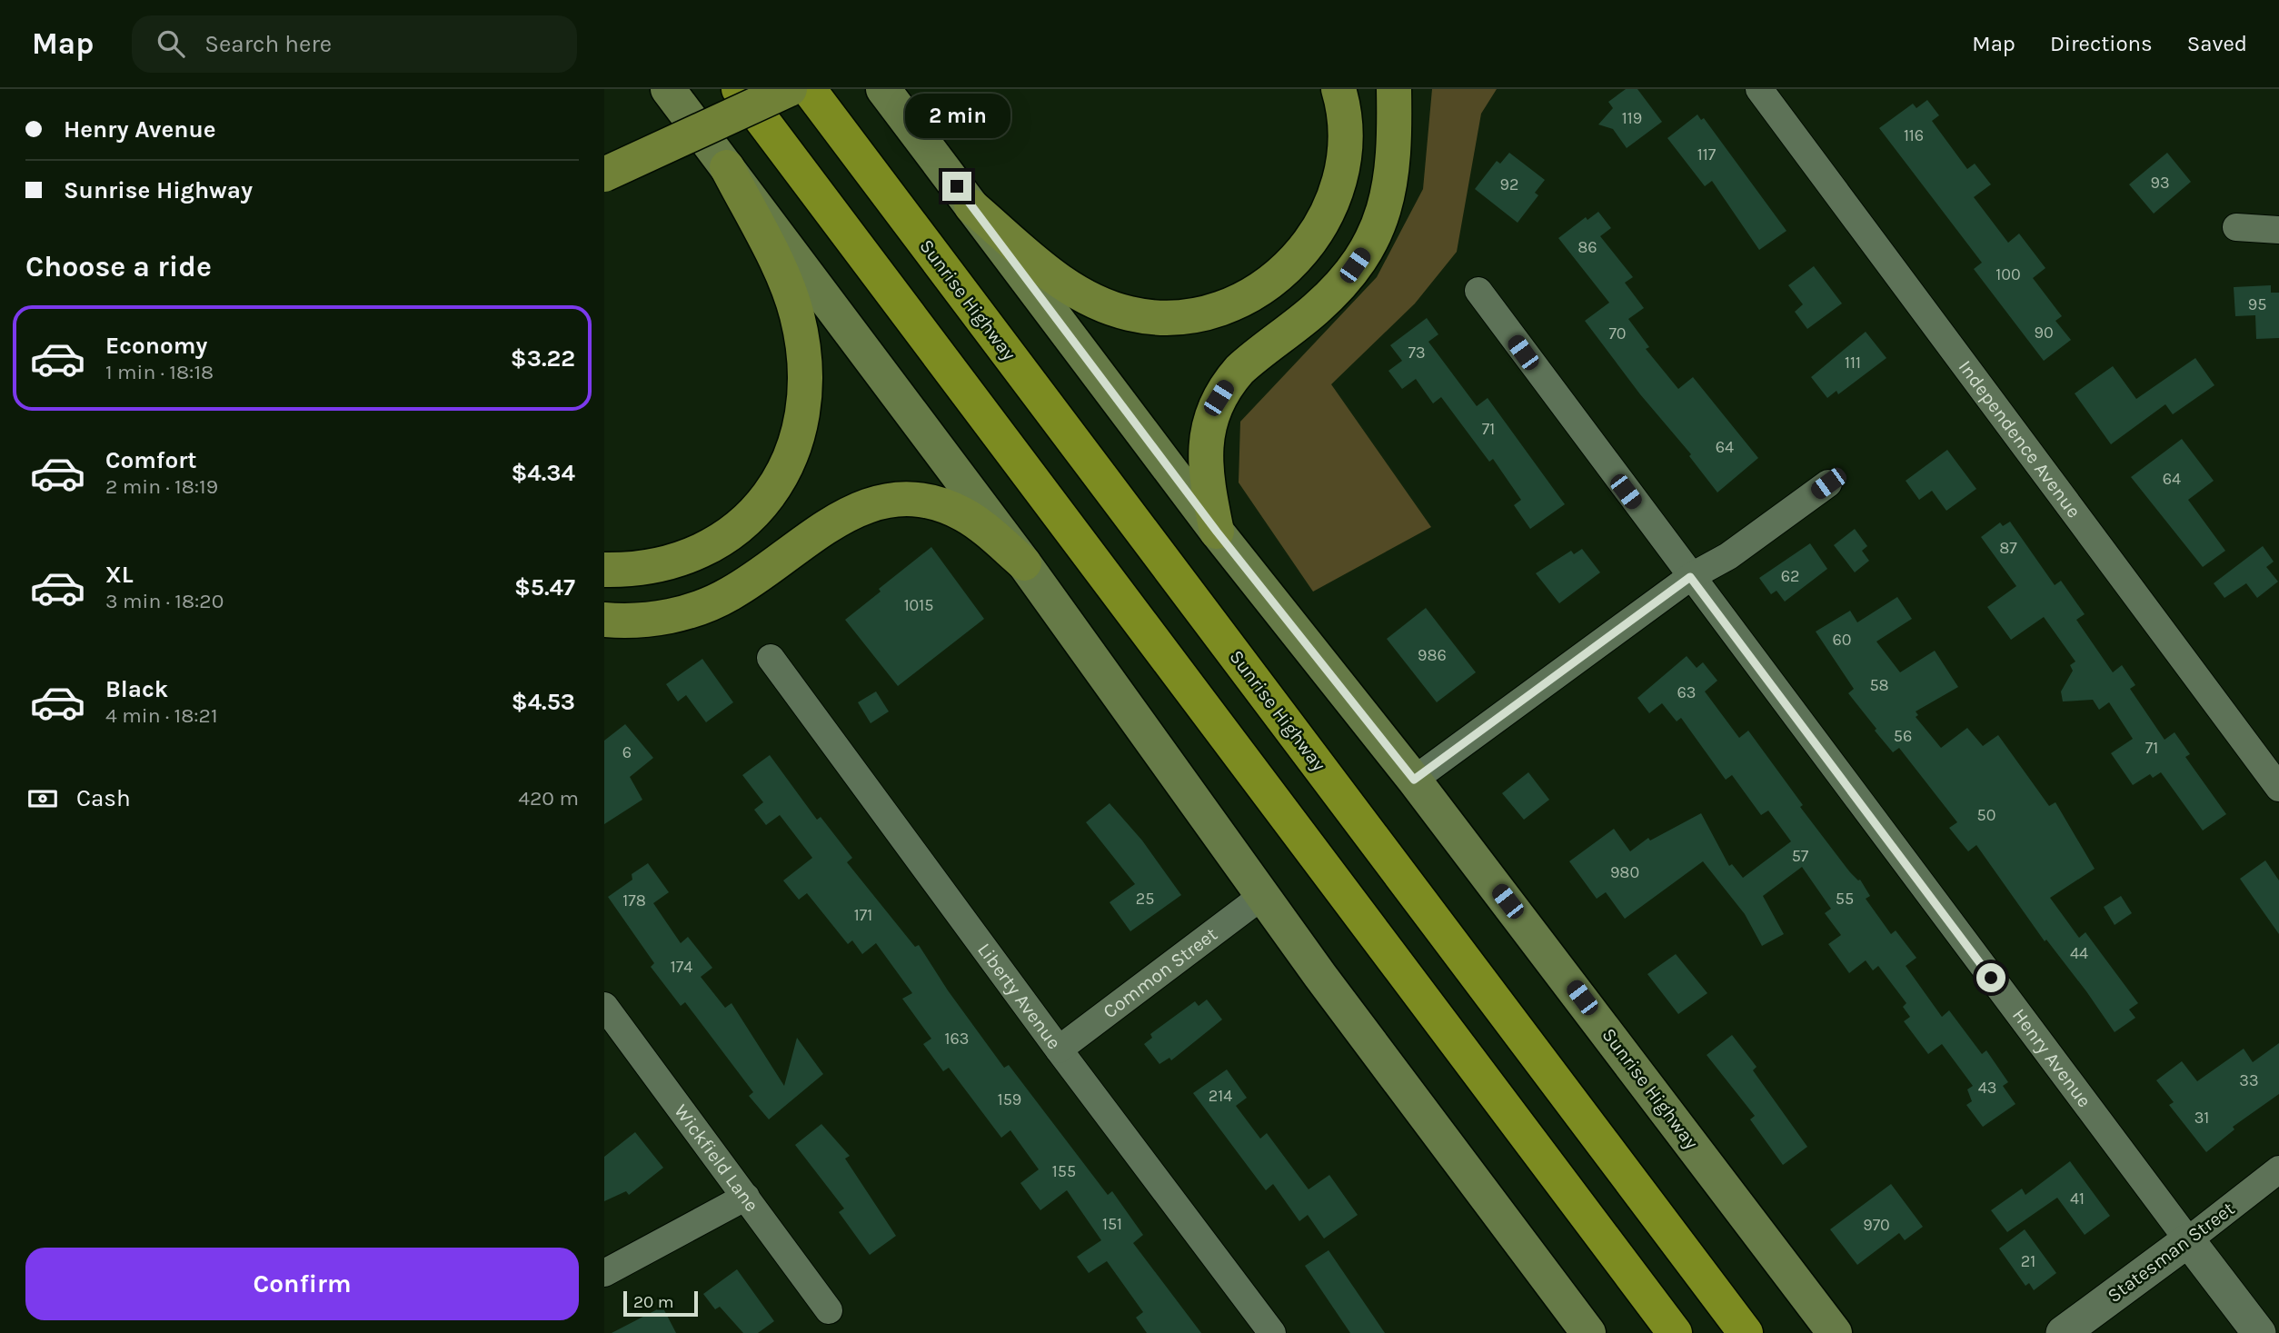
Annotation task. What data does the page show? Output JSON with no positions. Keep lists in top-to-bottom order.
{
  "streets": {
    "highway": ["Sunrise Highway"],
    "street": [
      "Independence Avenue",
      "Common Street",
      "Liberty Avenue",
      "Henry Avenue",
      "Wickfield Lane",
      "Statesman Street"
    ]
  },
  "crossings": [
    ["Common Street", "Liberty Avenue"],
    ["Henry Avenue", "Statesman Street"]
  ],
  "house_numbers": [
    "119",
    "116",
    "117",
    "93",
    "92",
    "86",
    "100",
    "95",
    "90",
    "70",
    "73",
    "111",
    "71",
    "64",
    "64",
    "87",
    "62",
    "1015",
    "60",
    "986",
    "58",
    "63",
    "56",
    "71",
    "6",
    "50",
    "57",
    "980",
    "25",
    "55",
    "178",
    "171",
    "44",
    "174",
    "163",
    "33",
    "43",
    "214",
    "159",
    "31",
    "155",
    "41",
    "151",
    "970",
    "21"
  ],
  "scale_bar": "20 m",
  "page": {
    "header": "Map",
    "search": "Search here",
    "nav": ["Map", "Directions", "Saved"],
    "banner": ["Henry Avenue", "Sunrise Highway"],
    "bubble": "2 min",
    "heading": "Choose a ride",
    "list": [
      {
        "name": "Economy",
        "note": "1 min · 18:18",
        "value": "$3.22"
      },
      {
        "name": "Comfort",
        "note": "2 min · 18:19",
        "value": "$4.34"
      },
      {
        "name": "XL",
        "note": "3 min · 18:20",
        "value": "$5.47"
      },
      {
        "name": "Black",
        "note": "4 min · 18:21",
        "value": "$4.53"
      }
    ],
    "pay": ["Cash", "420 m"],
    "buttons": "Confirm",
    "scale": "20 m"
  }
}
